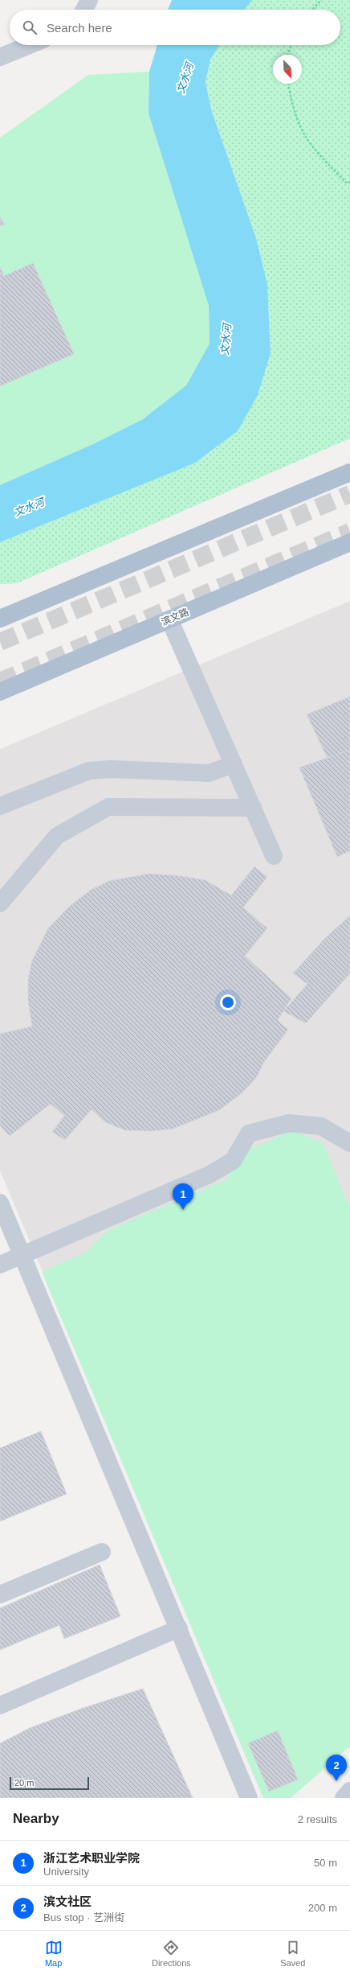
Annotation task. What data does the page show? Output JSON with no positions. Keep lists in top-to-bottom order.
{
  "streets": {
    "main road": ["滨文路"]
  },
  "water": ["文水河"],
  "scale_bar": "20 m",
  "north": "bottom right",
  "page": {
    "search": "Search here",
    "pins": ["1", "2"],
    "scale": "20 m",
    "heading": ["Nearby", "2 results"],
    "list": [
      {
        "mark": "1",
        "name": "浙江艺术职业学院",
        "note": "University",
        "value": "50 m"
      },
      {
        "mark": "2",
        "name": "滨文社区",
        "note": "Bus stop · 艺洲街",
        "value": "200 m"
      }
    ],
    "nav": ["Map", "Directions", "Saved"]
  }
}
